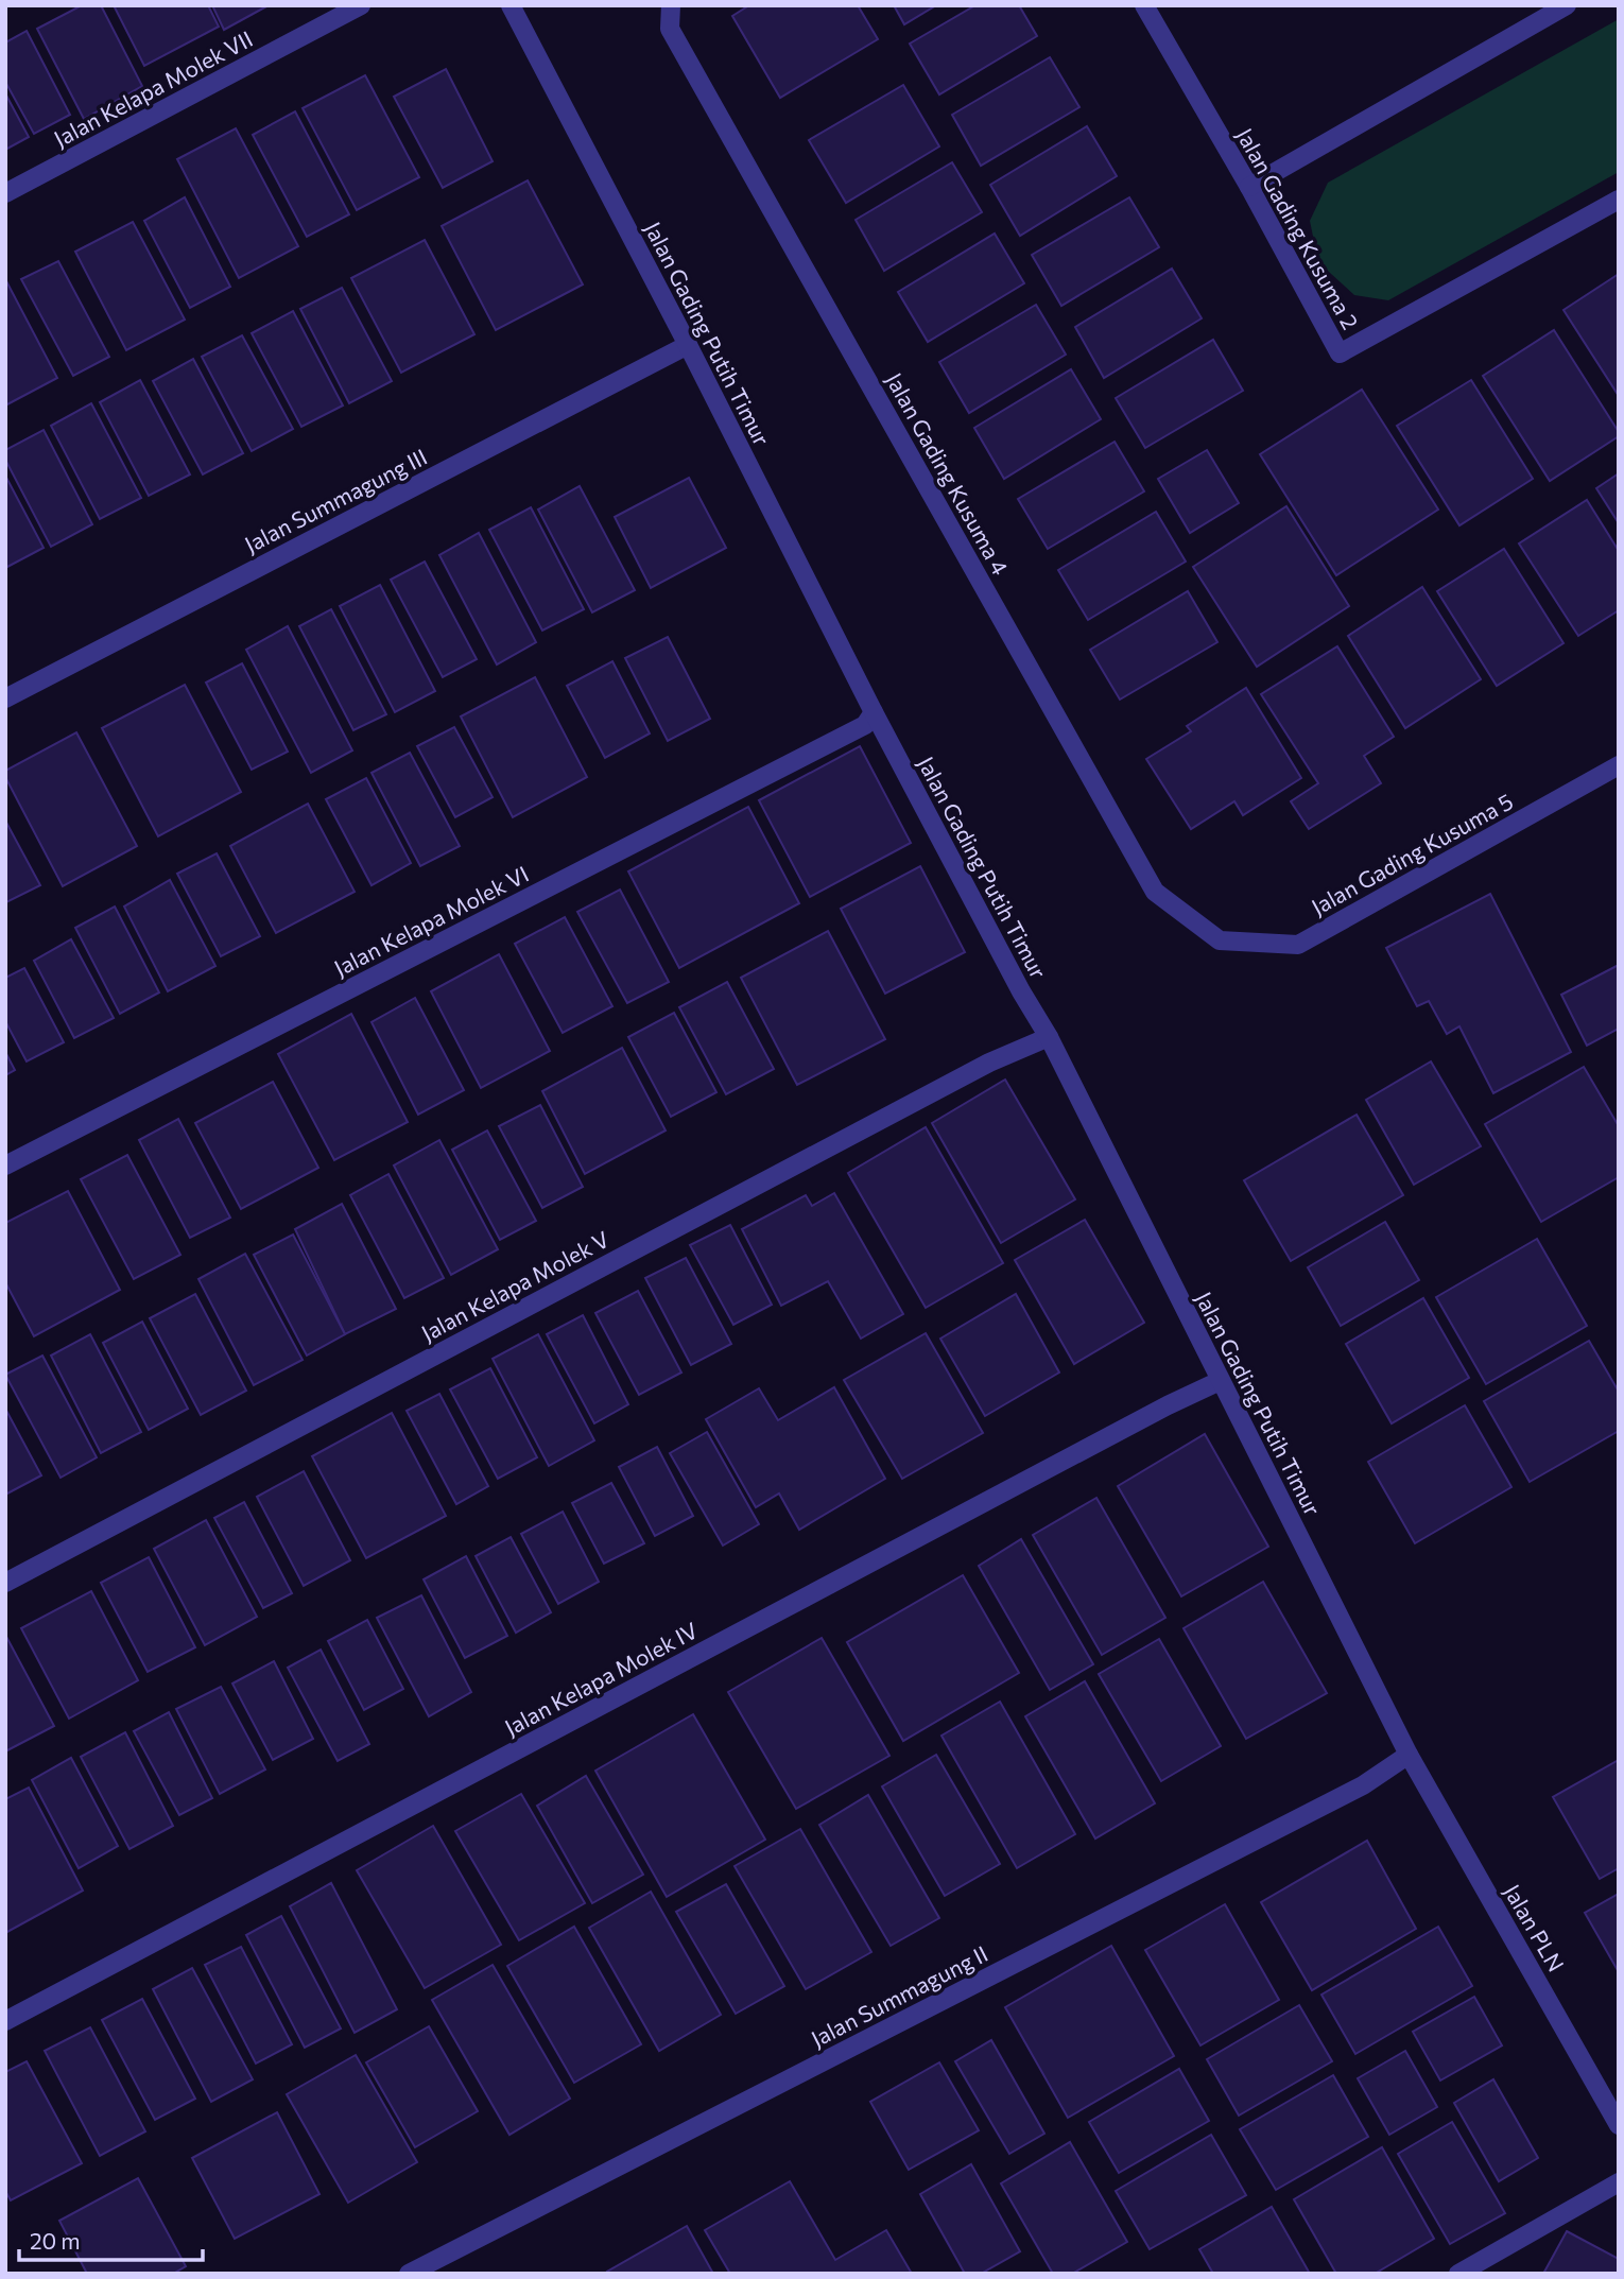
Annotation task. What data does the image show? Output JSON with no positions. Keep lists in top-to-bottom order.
{
  "streets": {
    "street": [
      "Jalan Kelapa Molek VII",
      "Jalan Gading Kusuma 2",
      "Jalan Gading Putih Timur",
      "Jalan Gading Kusuma 4",
      "Jalan Summagung III",
      "Jalan Gading Kusuma 5",
      "Jalan Kelapa Molek VI",
      "Jalan Kelapa Molek V",
      "Jalan Kelapa Molek IV",
      "Jalan PLN",
      "Jalan Summagung II"
    ]
  },
  "crossings": [
    ["Jalan Gading Putih Timur", "Jalan Summagung III"],
    ["Jalan Gading Putih Timur", "Jalan Kelapa Molek VI"],
    ["Jalan Gading Putih Timur", "Jalan Kelapa Molek V"],
    ["Jalan Gading Putih Timur", "Jalan Kelapa Molek IV"],
    ["Jalan Gading Putih Timur", "Jalan PLN"],
    ["Jalan Gading Putih Timur", "Jalan Summagung II"],
    ["Jalan Gading Kusuma 4", "Jalan Gading Kusuma 5"],
    ["Jalan PLN", "Jalan Summagung II"]
  ],
  "scale_bar": "20 m"
}
